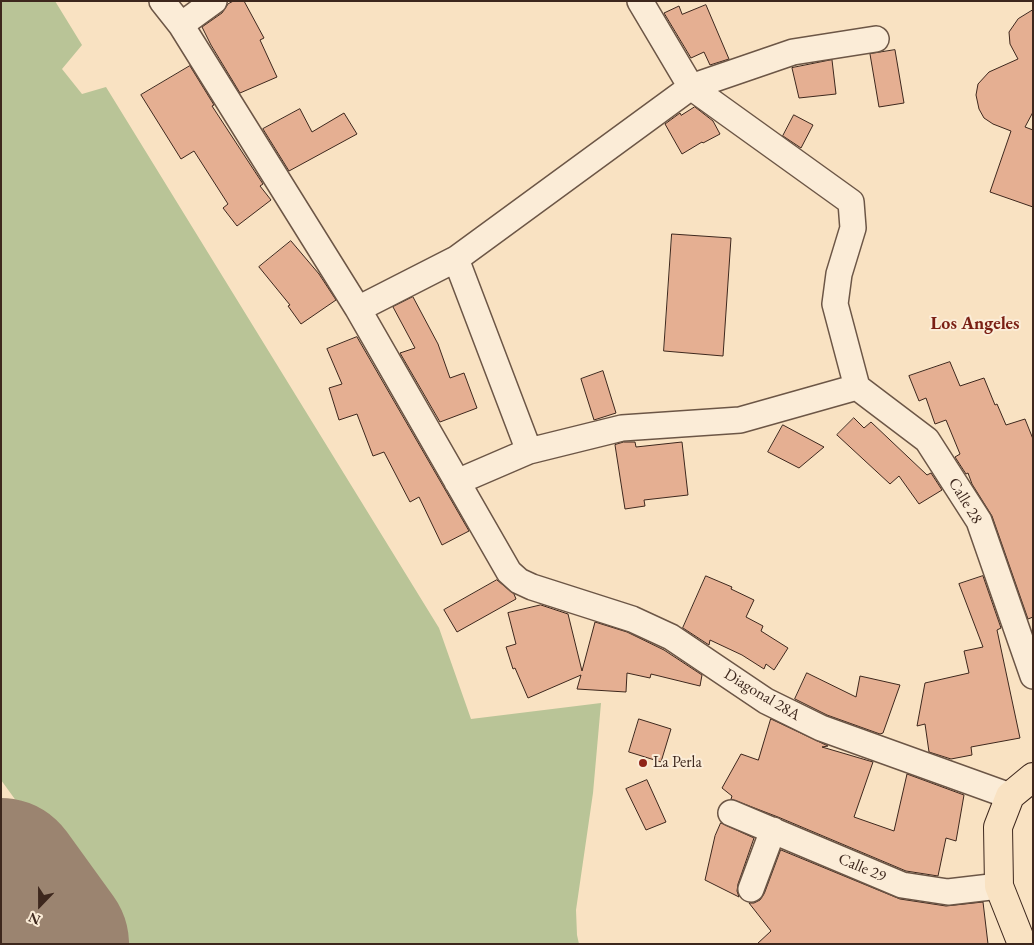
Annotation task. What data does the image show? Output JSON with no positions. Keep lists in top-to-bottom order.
{
  "streets": {
    "street": ["Calle 28", "Diagonal 28A", "Calle 29"]
  },
  "districts": ["Los Angeles"],
  "places": ["La Perla"],
  "north": "bottom"
}
